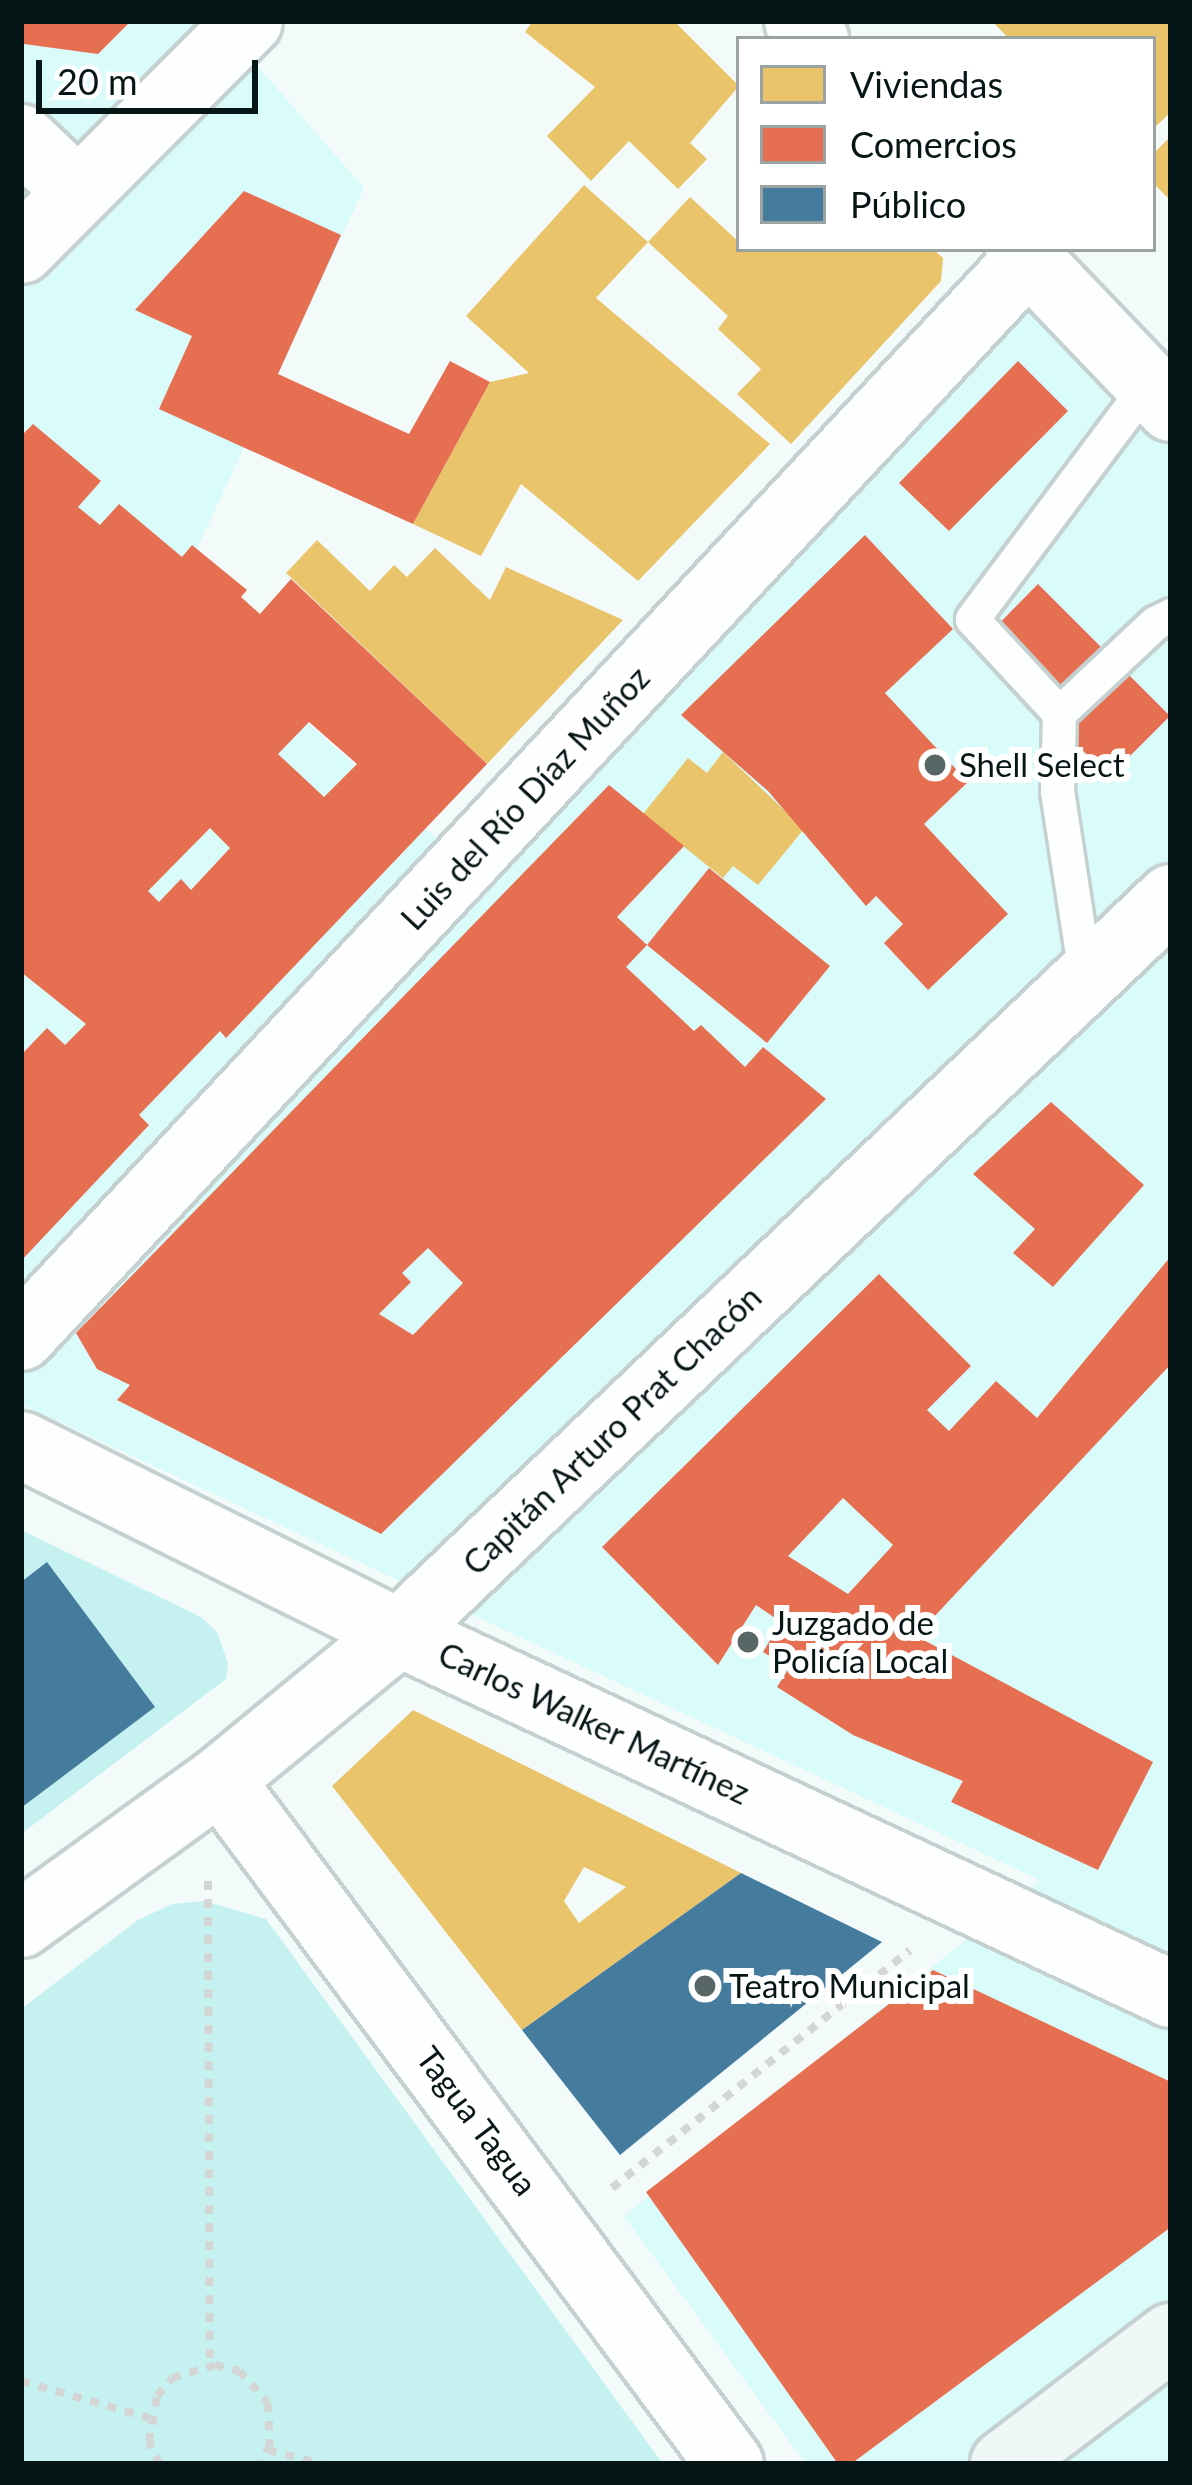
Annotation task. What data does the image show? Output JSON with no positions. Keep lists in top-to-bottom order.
{
  "streets": {
    "street": [
      "Luis del Río Díaz Muñoz",
      "Capitán Arturo Prat Chacón",
      "Carlos Walker Martínez",
      "Tagua Tagua"
    ]
  },
  "crossings": [
    ["Capitán Arturo Prat Chacón", "Carlos Walker Martínez"],
    ["Capitán Arturo Prat Chacón", "Tagua Tagua"]
  ],
  "places": ["Shell Select", "Juzgado de Policía Local", "Teatro Municipal"],
  "legend": ["Viviendas", "Comercios", "Público"],
  "scale_bar": "20 m"
}
